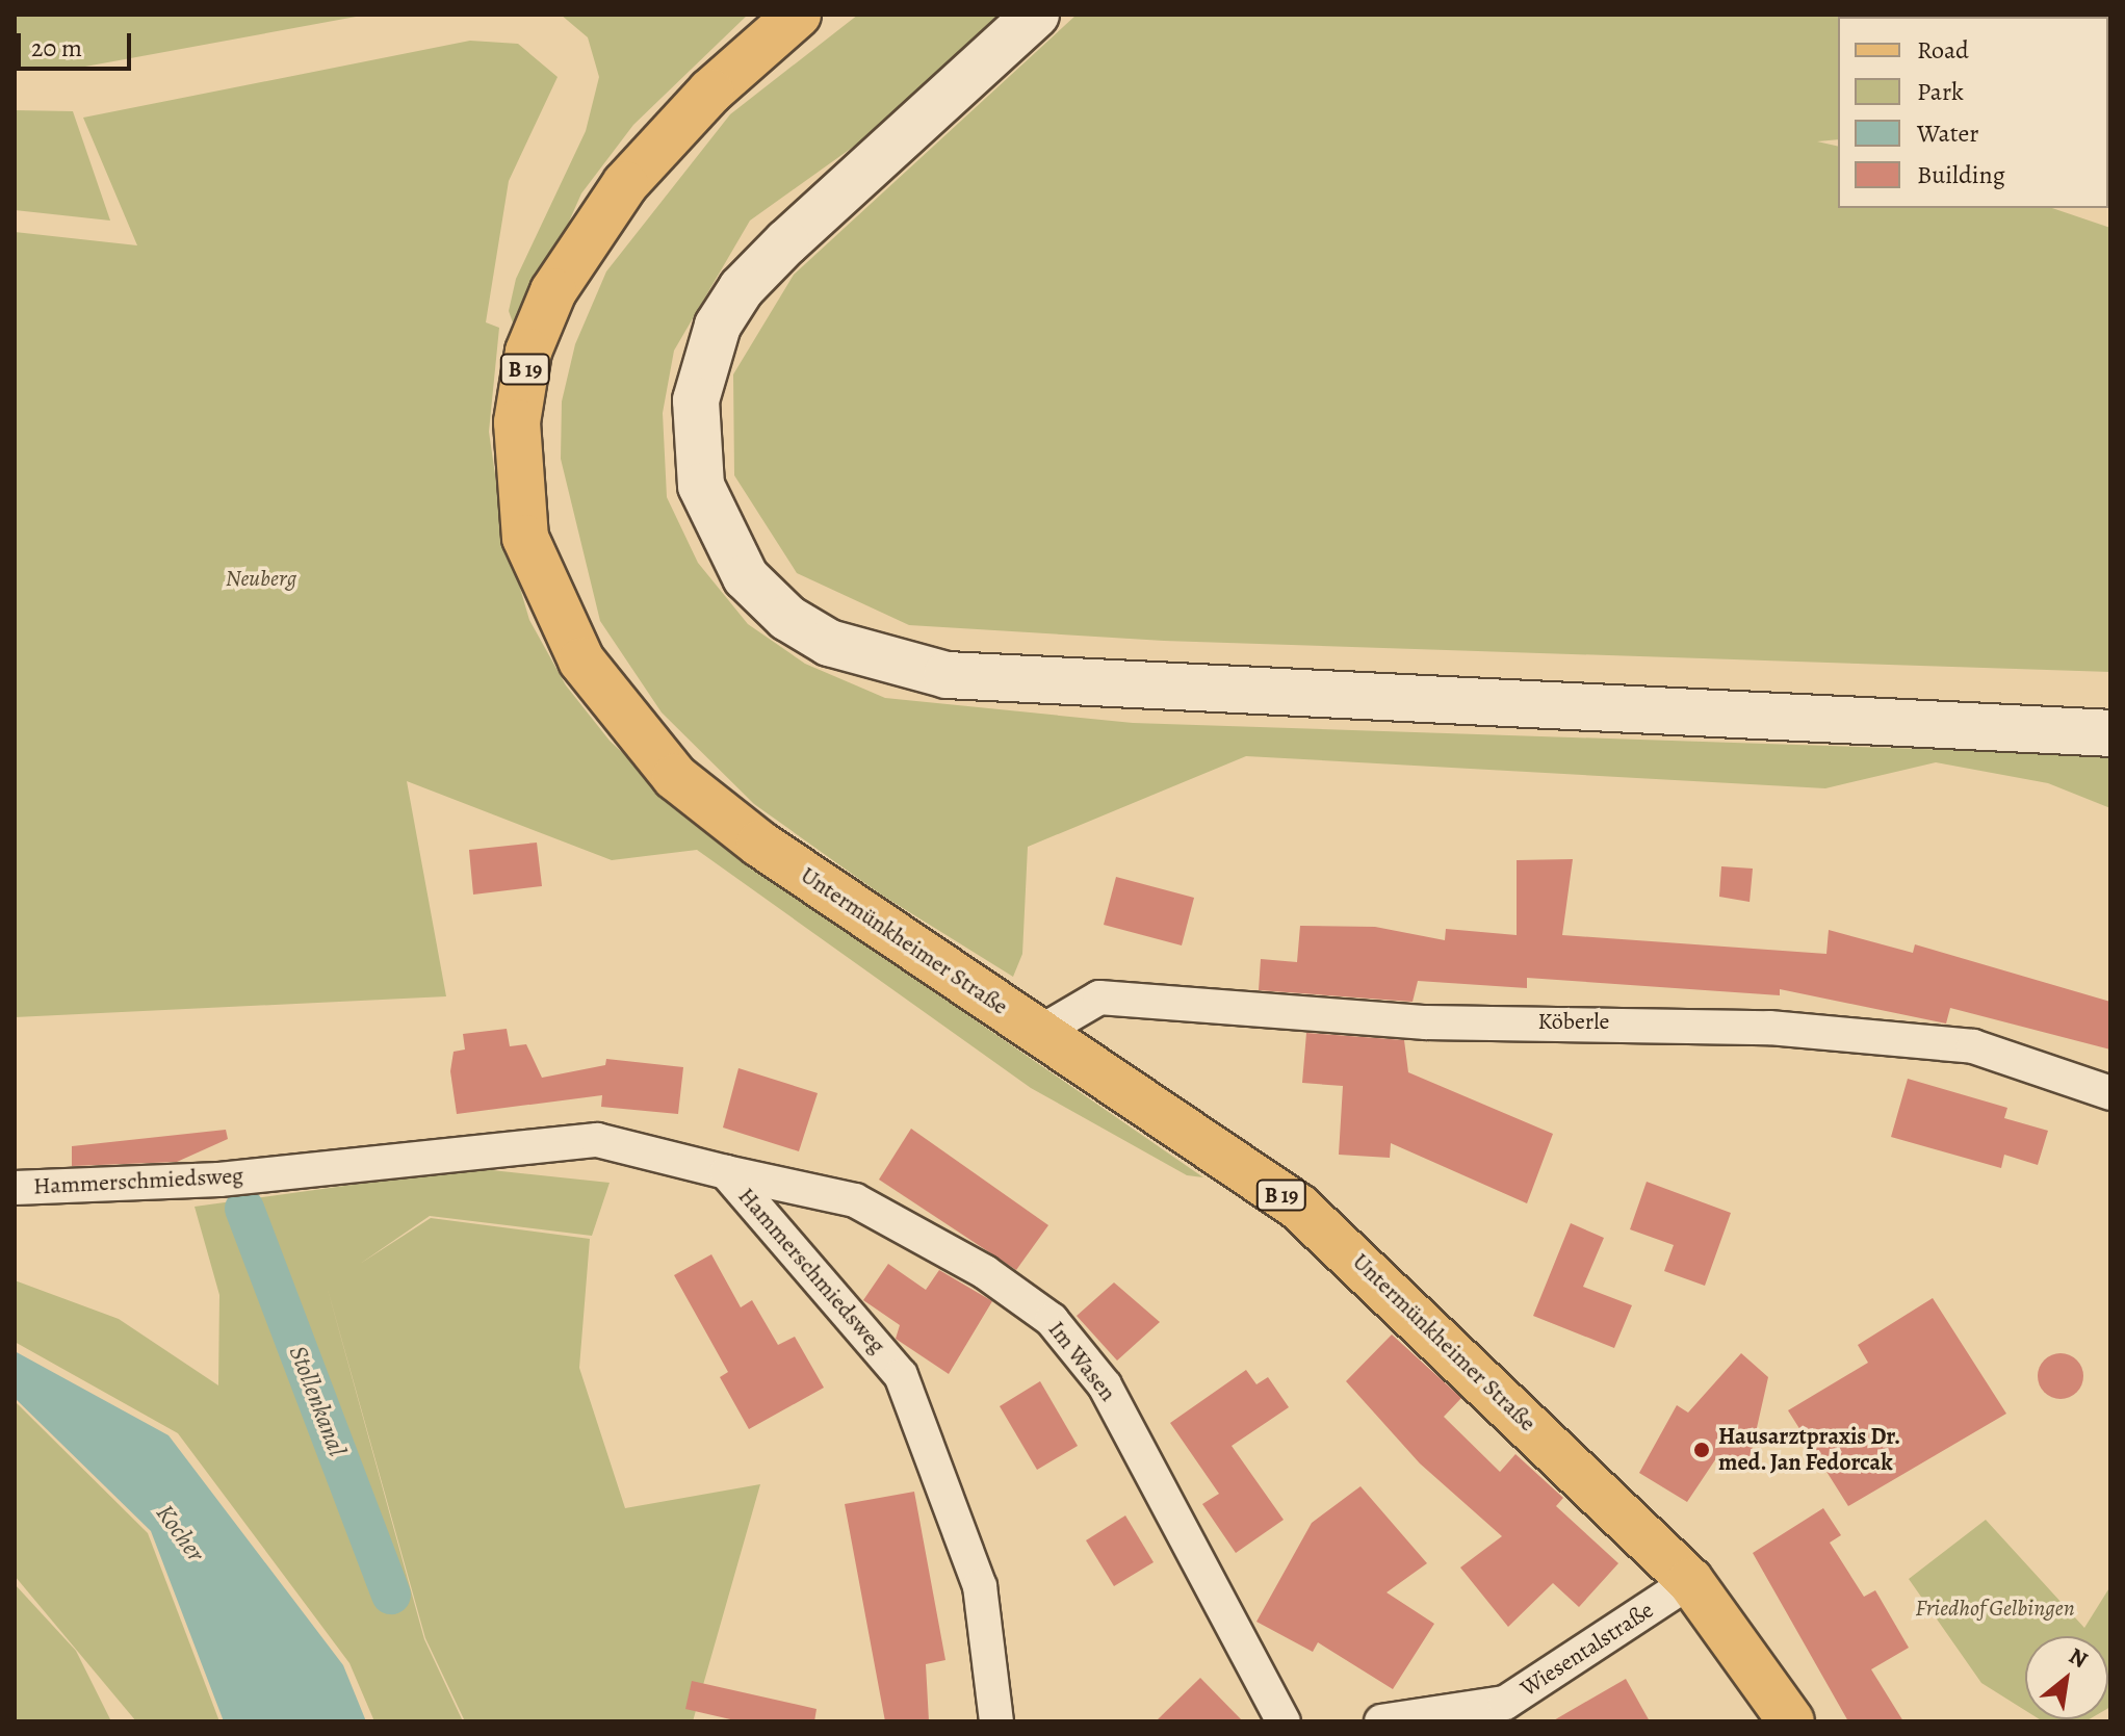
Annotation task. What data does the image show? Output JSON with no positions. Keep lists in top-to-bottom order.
{
  "streets": {
    "main road": ["B 19", "Untermünkheimer Straße"],
    "street": [
      "Köberle",
      "Hammerschmiedsweg",
      "Im Wasen",
      "Wiesentalstraße"
    ]
  },
  "crossings": [
    ["Untermünkheimer Straße", "Köberle"],
    ["Untermünkheimer Straße", "Wiesentalstraße"],
    ["Hammerschmiedsweg", "Im Wasen"]
  ],
  "water": ["Stollenkanal", "Kocher"],
  "parks": ["Neuberg", "Friedhof Gelbingen"],
  "places": ["Hausarztpraxis Dr. med. Jan Fedorcak"],
  "legend": [
    "Road",
    "Park",
    "Water",
    "Building"
  ],
  "scale_bar": "20 m",
  "north": "top right"
}
